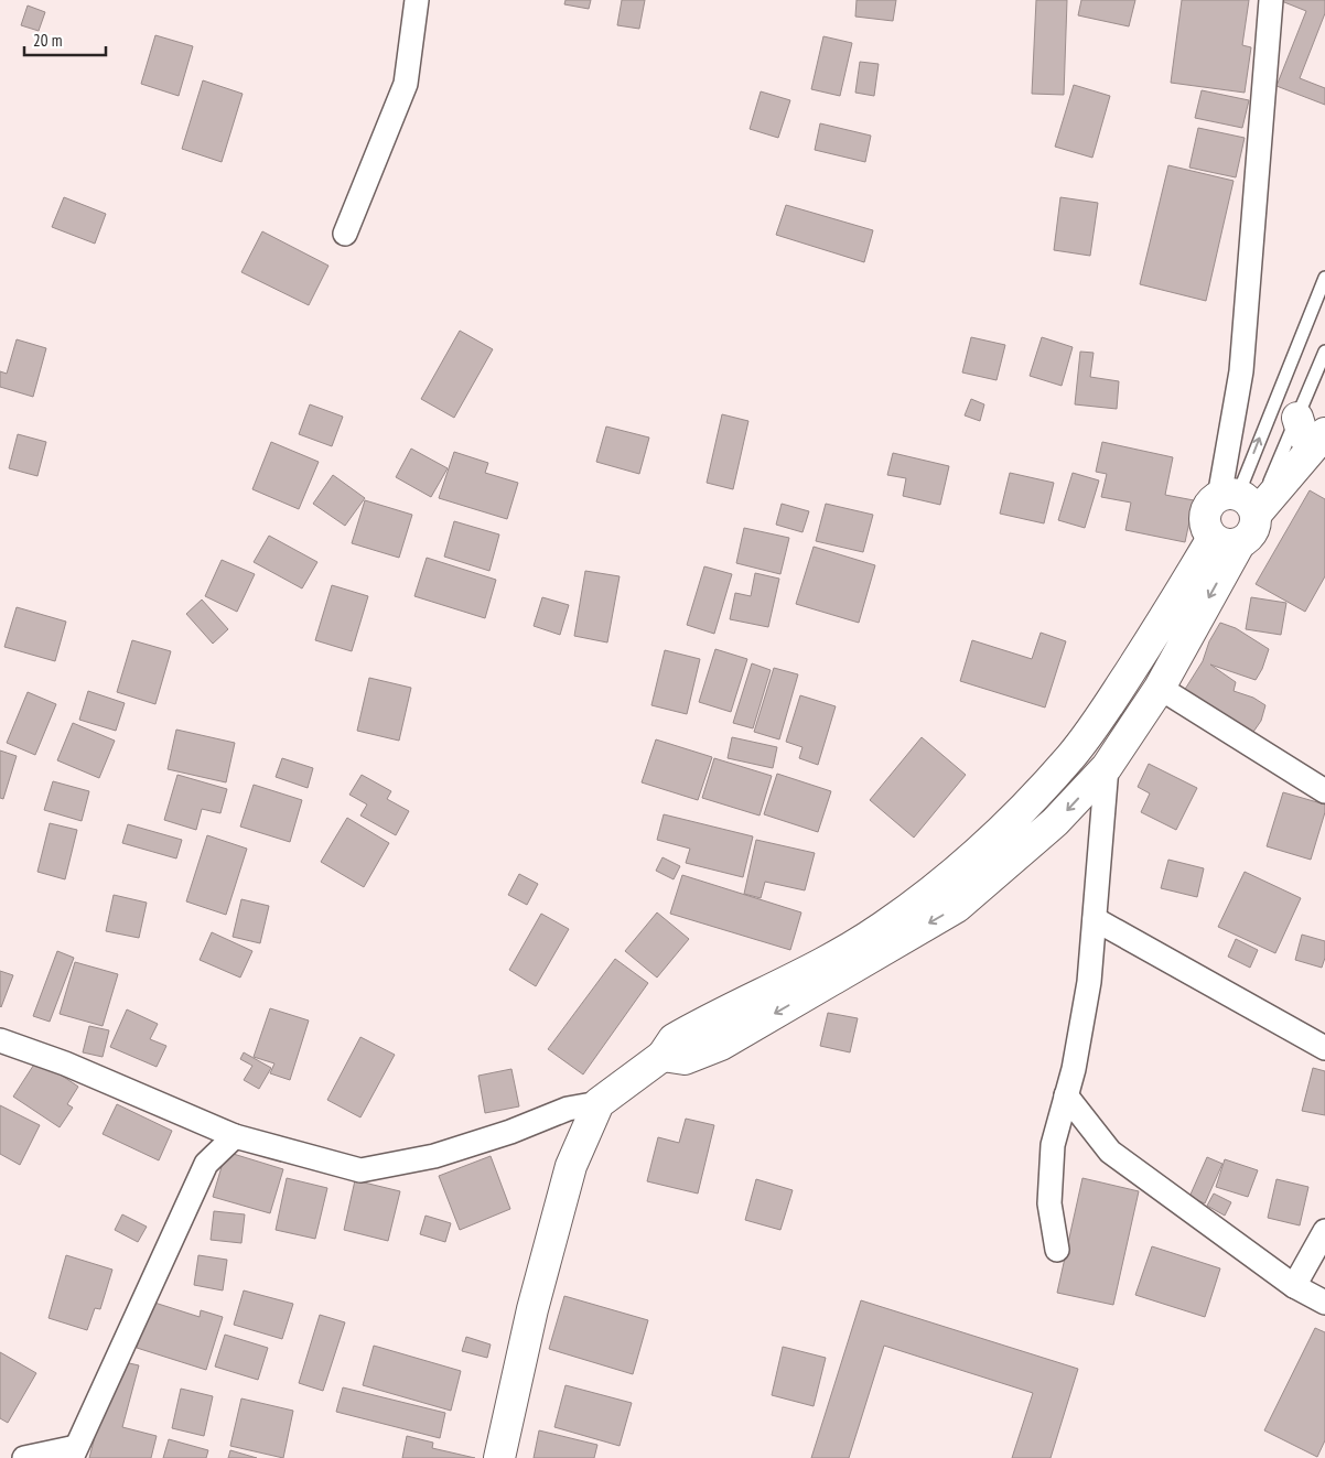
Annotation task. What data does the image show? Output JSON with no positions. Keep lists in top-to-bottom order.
{
  "scale_bar": "20 m"
}
